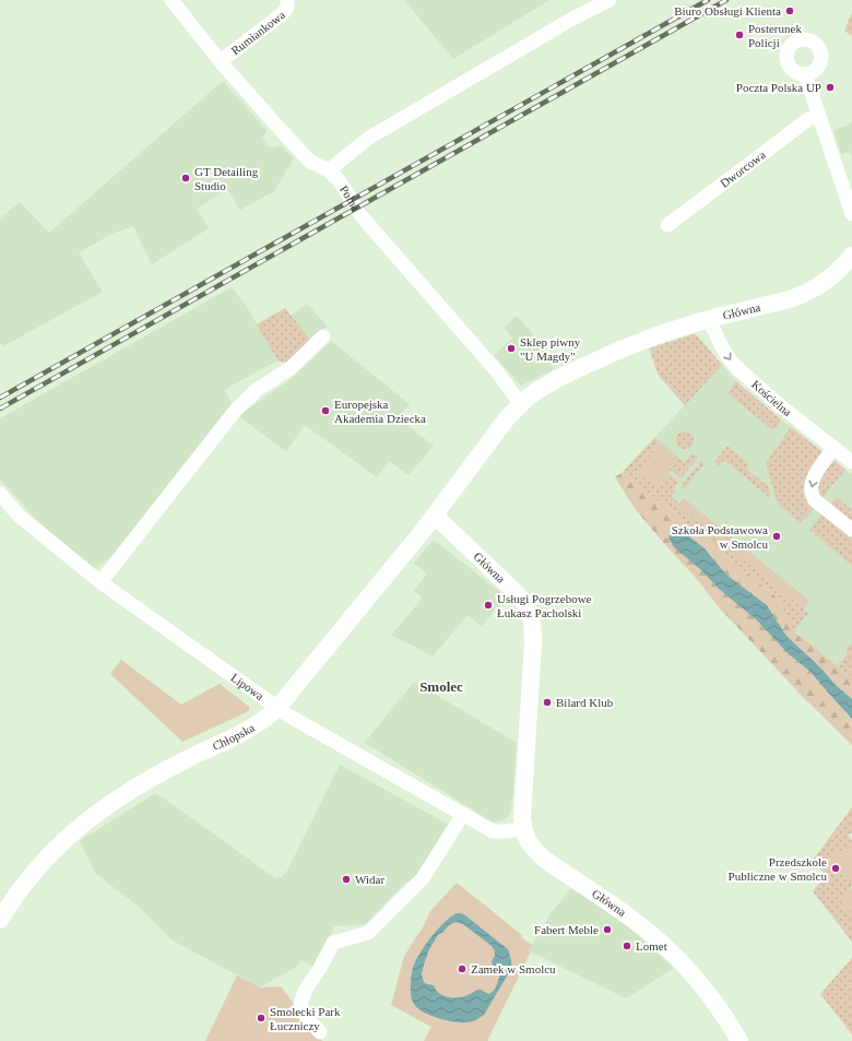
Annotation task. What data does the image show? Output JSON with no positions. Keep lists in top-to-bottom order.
{
  "streets": {
    "street": [
      "Rumiankowa",
      "Dworcowa",
      "Polna",
      "Główna",
      "Kościelna",
      "Lipowa",
      "Chłopska"
    ]
  },
  "crossings": [
    ["Rumiankowa", "Polna"],
    ["Polna", "Główna"],
    ["Główna", "Kościelna"],
    ["Główna", "Lipowa"],
    ["Główna", "Chłopska"],
    ["Lipowa", "Chłopska"]
  ],
  "one_way": ["Kościelna"],
  "districts": ["Smolec"],
  "places": [
    "Biuro Obsługi Klienta",
    "Posterunek Policji",
    "Poczta Polska UP",
    "GT Detailing Studio",
    "Sklep piwny \"U Magdy\"",
    "Europejska Akademia Dziecka",
    "Szkoła Podstawowa w Smolcu",
    "Usługi Pogrzebowe Łukasz Pacholski",
    "Bilard Klub",
    "Przedszkole Publiczne w Smolcu",
    "Widar",
    "Fabert Meble",
    "Lomet",
    "Zamek w Smolcu",
    "Smolecki Park Łuczniczy"
  ]
}
